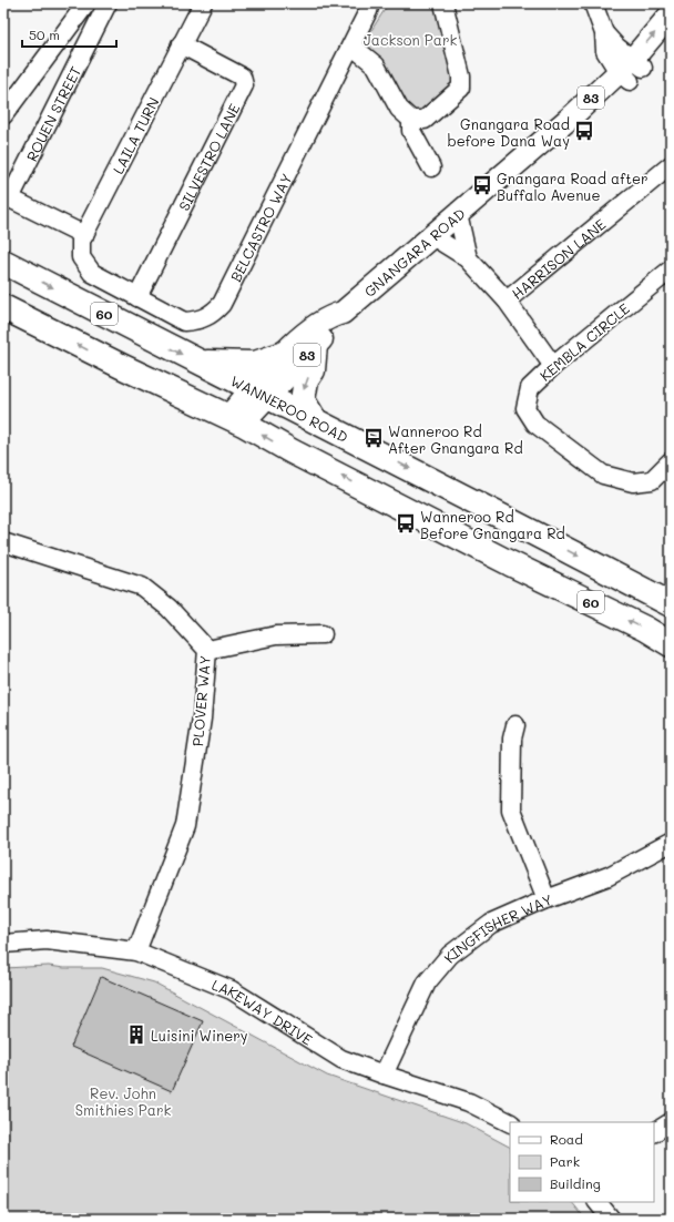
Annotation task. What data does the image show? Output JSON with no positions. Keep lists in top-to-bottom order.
{
  "streets": {
    "highway": ["83", "60", "WANNEROO ROAD"],
    "main road": ["GNANGARA ROAD"],
    "street": [
      "ROUEN STREET",
      "LAILA TURN",
      "SILVESTRO LANE",
      "BELCASTRO WAY",
      "HARRISON LANE",
      "KEMBLA CIRCLE",
      "PLOVER WAY",
      "KINGFISHER WAY",
      "LAKEWAY DRIVE"
    ]
  },
  "crossings": [
    ["83", "GNANGARA ROAD"],
    ["83", "WANNEROO ROAD"],
    ["LAILA TURN", "SILVESTRO LANE"],
    ["LAILA TURN", "BELCASTRO WAY"],
    ["SILVESTRO LANE", "BELCASTRO WAY"],
    ["GNANGARA ROAD", "60"],
    ["GNANGARA ROAD", "WANNEROO ROAD"],
    ["PLOVER WAY", "LAKEWAY DRIVE"],
    ["KINGFISHER WAY", "LAKEWAY DRIVE"]
  ],
  "parks": ["Jackson Park", "Rev. John Smithies Park"],
  "places": {
    "bus stop": [
      "Gnangara Road before Dana Way",
      "Gnangara Road after Buffalo Avenue",
      "Wanneroo Rd After Gnangara Rd",
      "Wanneroo Rd Before Gnangara Rd"
    ],
    "building": ["Luisini Winery"]
  },
  "legend": ["Road", "Park", "Building"],
  "scale_bar": "50 m"
}
